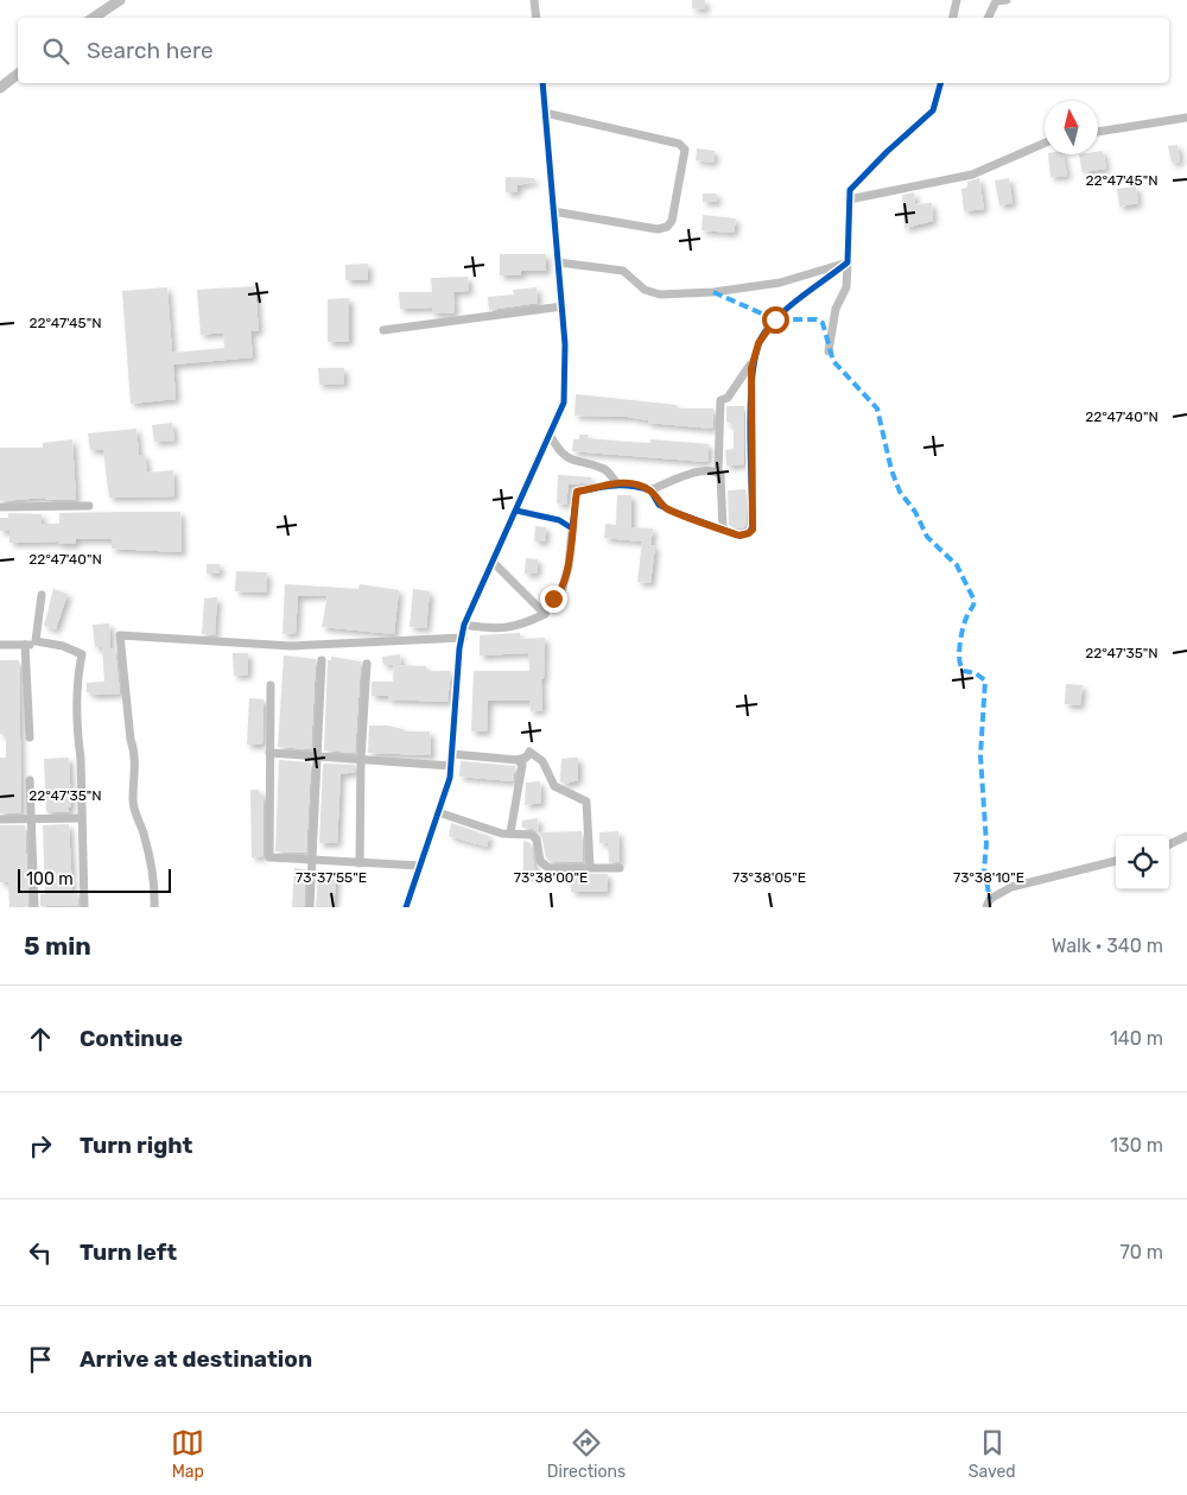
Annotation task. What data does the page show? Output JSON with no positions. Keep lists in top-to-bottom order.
{
  "scale_bar": "100 m",
  "north": "top",
  "page": {
    "search": "Search here",
    "scale": "100 m",
    "heading": ["5 min", "Walk · 340 m"],
    "list": [
      ["Continue", "140 m"],
      ["Turn right", "130 m"],
      ["Turn left", "70 m"],
      "Arrive at destination"
    ],
    "nav": ["Map", "Directions", "Saved"]
  },
  "coordinates": [
    "22°47'45\"N",
    "22°47'40\"N",
    "22°47'35\"N",
    "73°37'55\"E",
    "73°38'00\"E",
    "73°38'05\"E",
    "73°38'10\"E"
  ]
}
